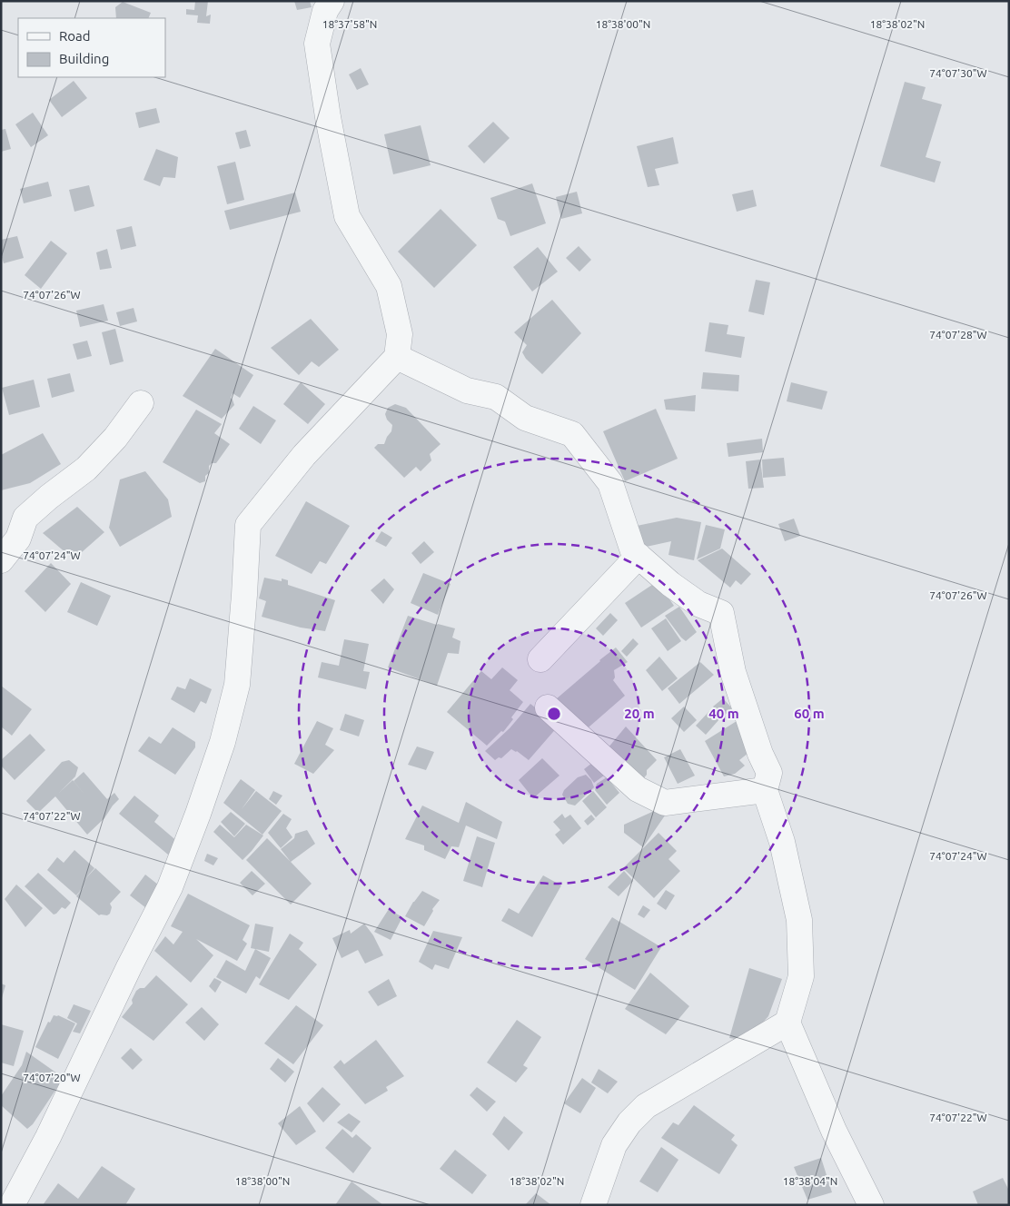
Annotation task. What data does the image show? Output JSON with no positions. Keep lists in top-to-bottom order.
{
  "legend": ["Road", "Building"],
  "coordinates": [
    "18°37'58\"N",
    "18°38'00\"N",
    "18°38'02\"N",
    "74°07'30\"W",
    "74°07'26\"W",
    "74°07'28\"W",
    "74°07'24\"W",
    "74°07'22\"W",
    "74°07'20\"W",
    "18°38'04\"N"
  ],
  "rings": ["20 m", "40 m", "60 m"]
}
